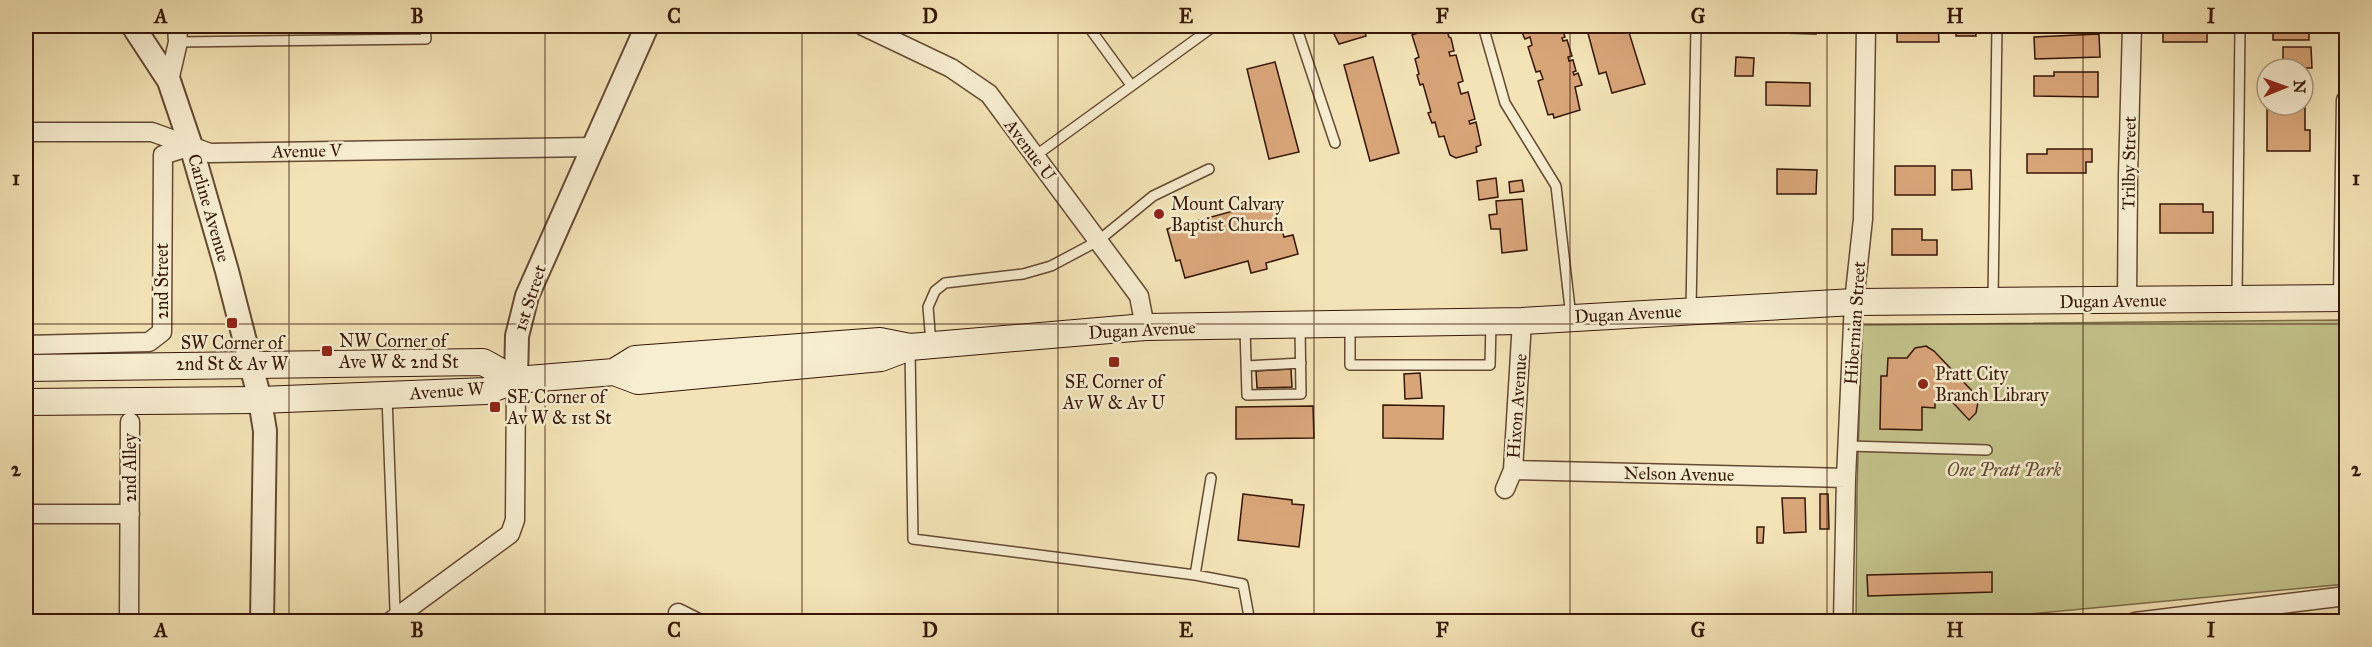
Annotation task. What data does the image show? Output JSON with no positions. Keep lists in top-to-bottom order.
{
  "streets": {
    "main road": ["Dugan Avenue", "Avenue W"],
    "street": [
      "Avenue U",
      "Avenue V",
      "Trilby Street",
      "Carline Avenue",
      "2nd Street",
      "1st Street",
      "Hibernian Street",
      "Hixon Avenue",
      "2nd Alley",
      "Nelson Avenue"
    ]
  },
  "crossings": [
    ["Avenue U", "Dugan Avenue"],
    ["Avenue V", "Carline Avenue"],
    ["Avenue V", "2nd Street"],
    ["Avenue V", "1st Street"],
    ["Trilby Street", "Dugan Avenue"],
    ["Carline Avenue", "2nd Street"],
    ["Carline Avenue", "Avenue W"],
    ["1st Street", "Dugan Avenue"],
    ["1st Street", "Avenue W"],
    ["Dugan Avenue", "Hibernian Street"],
    ["Dugan Avenue", "Avenue W"],
    ["Dugan Avenue", "Hixon Avenue"],
    ["Hibernian Street", "Nelson Avenue"],
    ["Hixon Avenue", "Nelson Avenue"]
  ],
  "parks": ["One Pratt Park"],
  "places": {
    "other": ["Mount Calvary Baptist Church", "Pratt City Branch Library"],
    "transit": [
      "SW Corner of 2nd St & Av W",
      "NW Corner of Ave W & 2nd St",
      "SE Corner of Av W & Av U",
      "SE Corner of Av W & 1st St"
    ]
  },
  "north": "right",
  "grid": {
    "columns": [
      "A",
      "B",
      "C",
      "D",
      "E",
      "F",
      "G",
      "H",
      "I"
    ],
    "rows": ["1", "2"]
  }
}
